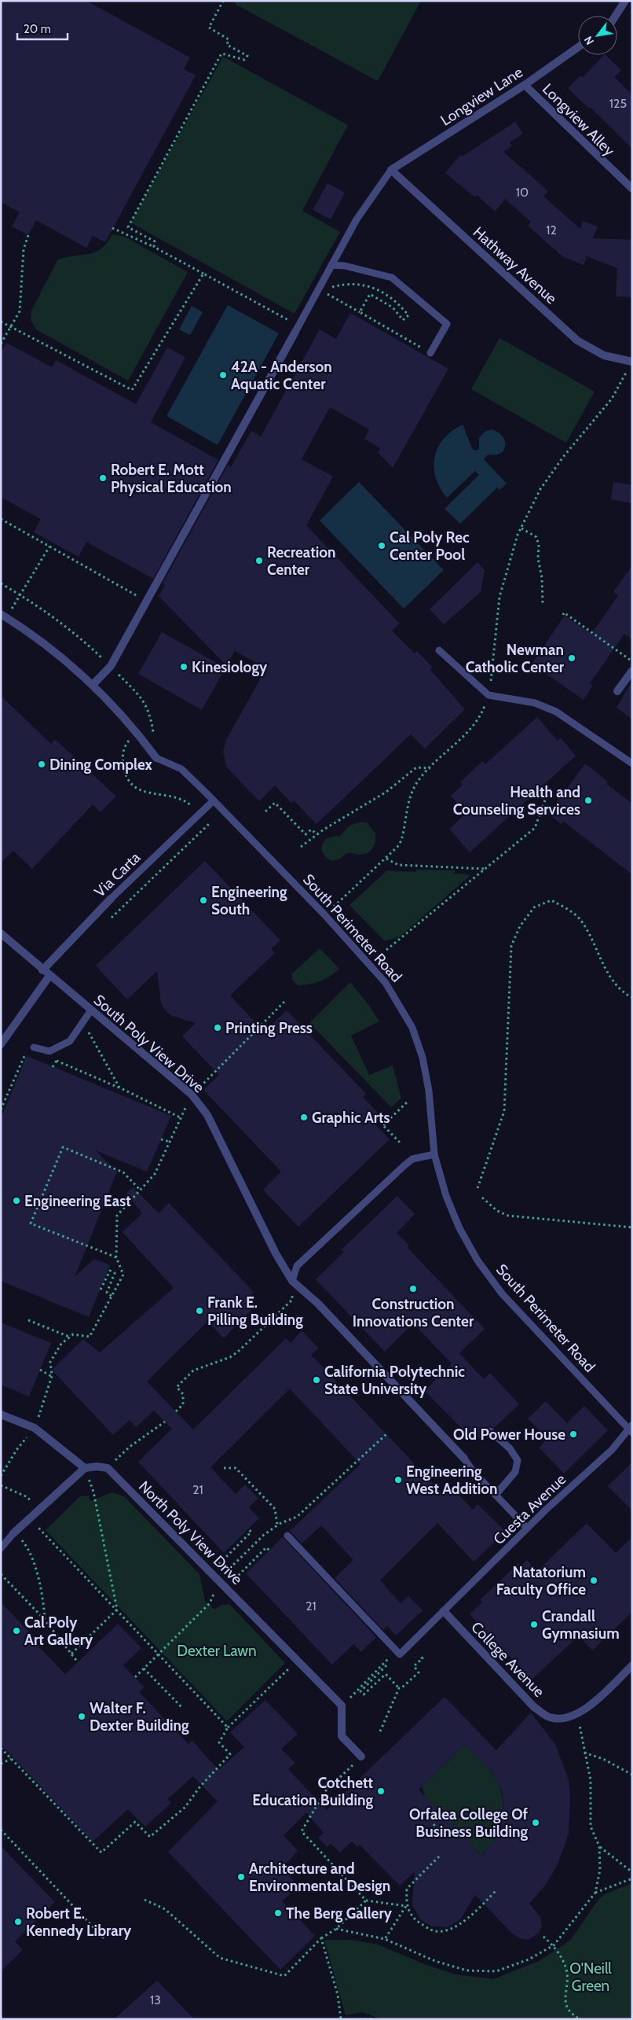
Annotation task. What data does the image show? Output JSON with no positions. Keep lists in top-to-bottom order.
{
  "streets": {
    "street": [
      "Longview Lane",
      "Longview Alley",
      "Hathway Avenue",
      "Via Carta",
      "South Perimeter Road",
      "South Poly View Drive",
      "North Poly View Drive",
      "College Avenue"
    ],
    "lane": ["Cuesta Avenue"]
  },
  "crossings": [
    ["Longview Lane", "Longview Alley"],
    ["Longview Lane", "Hathway Avenue"],
    ["Via Carta", "South Perimeter Road"],
    ["Via Carta", "South Poly View Drive"],
    ["South Perimeter Road", "Cuesta Avenue"],
    ["Cuesta Avenue", "College Avenue"]
  ],
  "parks": ["Dexter Lawn", "O'Neill Green"],
  "places": [
    "42A - Anderson Aquatic Center",
    "Robert E. Mott Physical Education",
    "Cal Poly Rec Center Pool",
    "Recreation Center",
    "Newman Catholic Center",
    "Kinesiology",
    "Dining Complex",
    "Health and Counseling Services",
    "Engineering South",
    "Printing Press",
    "Graphic Arts",
    "Engineering East",
    "Construction Innovations Center",
    "Frank E. Pilling Building",
    "California Polytechnic State University",
    "Old Power House",
    "Engineering West Addition",
    "Natatorium Faculty Office",
    "Crandall Gymnasium",
    "Cal Poly Art Gallery",
    "Walter F. Dexter Building",
    "Cotchett Education Building",
    "Orfalea College Of Business Building",
    "Architecture and Environmental Design",
    "The Berg Gallery",
    "Robert E. Kennedy Library"
  ],
  "house_numbers": [
    "125",
    "10",
    "12",
    "21",
    "21",
    "13"
  ],
  "scale_bar": "20 m",
  "north": "bottom left"
}
